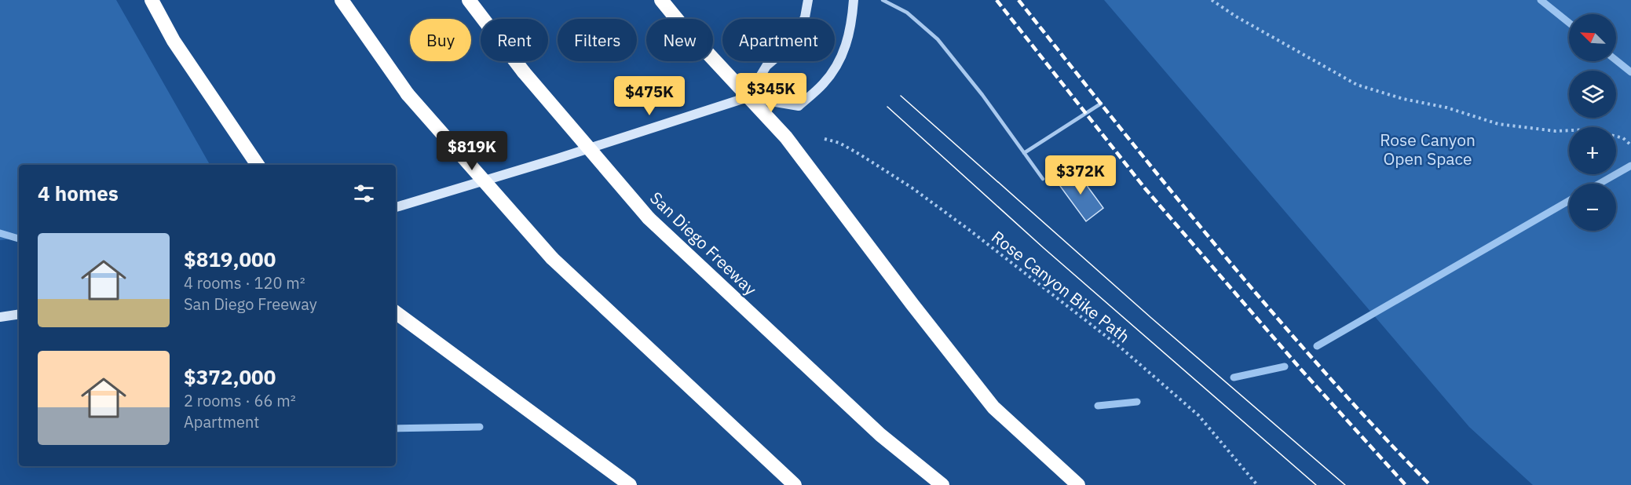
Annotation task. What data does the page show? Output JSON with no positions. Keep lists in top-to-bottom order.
{
  "streets": {
    "highway": ["San Diego Freeway"],
    "path": ["Rose Canyon Bike Path"]
  },
  "parks": ["Rose Canyon Open Space"],
  "north": "top left",
  "page": {
    "map_buttons": ["+", "−"],
    "chip": [
      "Buy",
      "Rent",
      "Filters",
      "New",
      "Apartment"
    ],
    "price": [
      "$345K",
      "$475K",
      "$819K",
      "$372K"
    ],
    "heading": "4 homes",
    "list": [
      {
        "name": "$819,000",
        "note": "4 rooms · 120 m² · San Diego Freeway"
      },
      {
        "name": "$372,000",
        "note": "2 rooms · 66 m² · Apartment"
      }
    ]
  }
}
